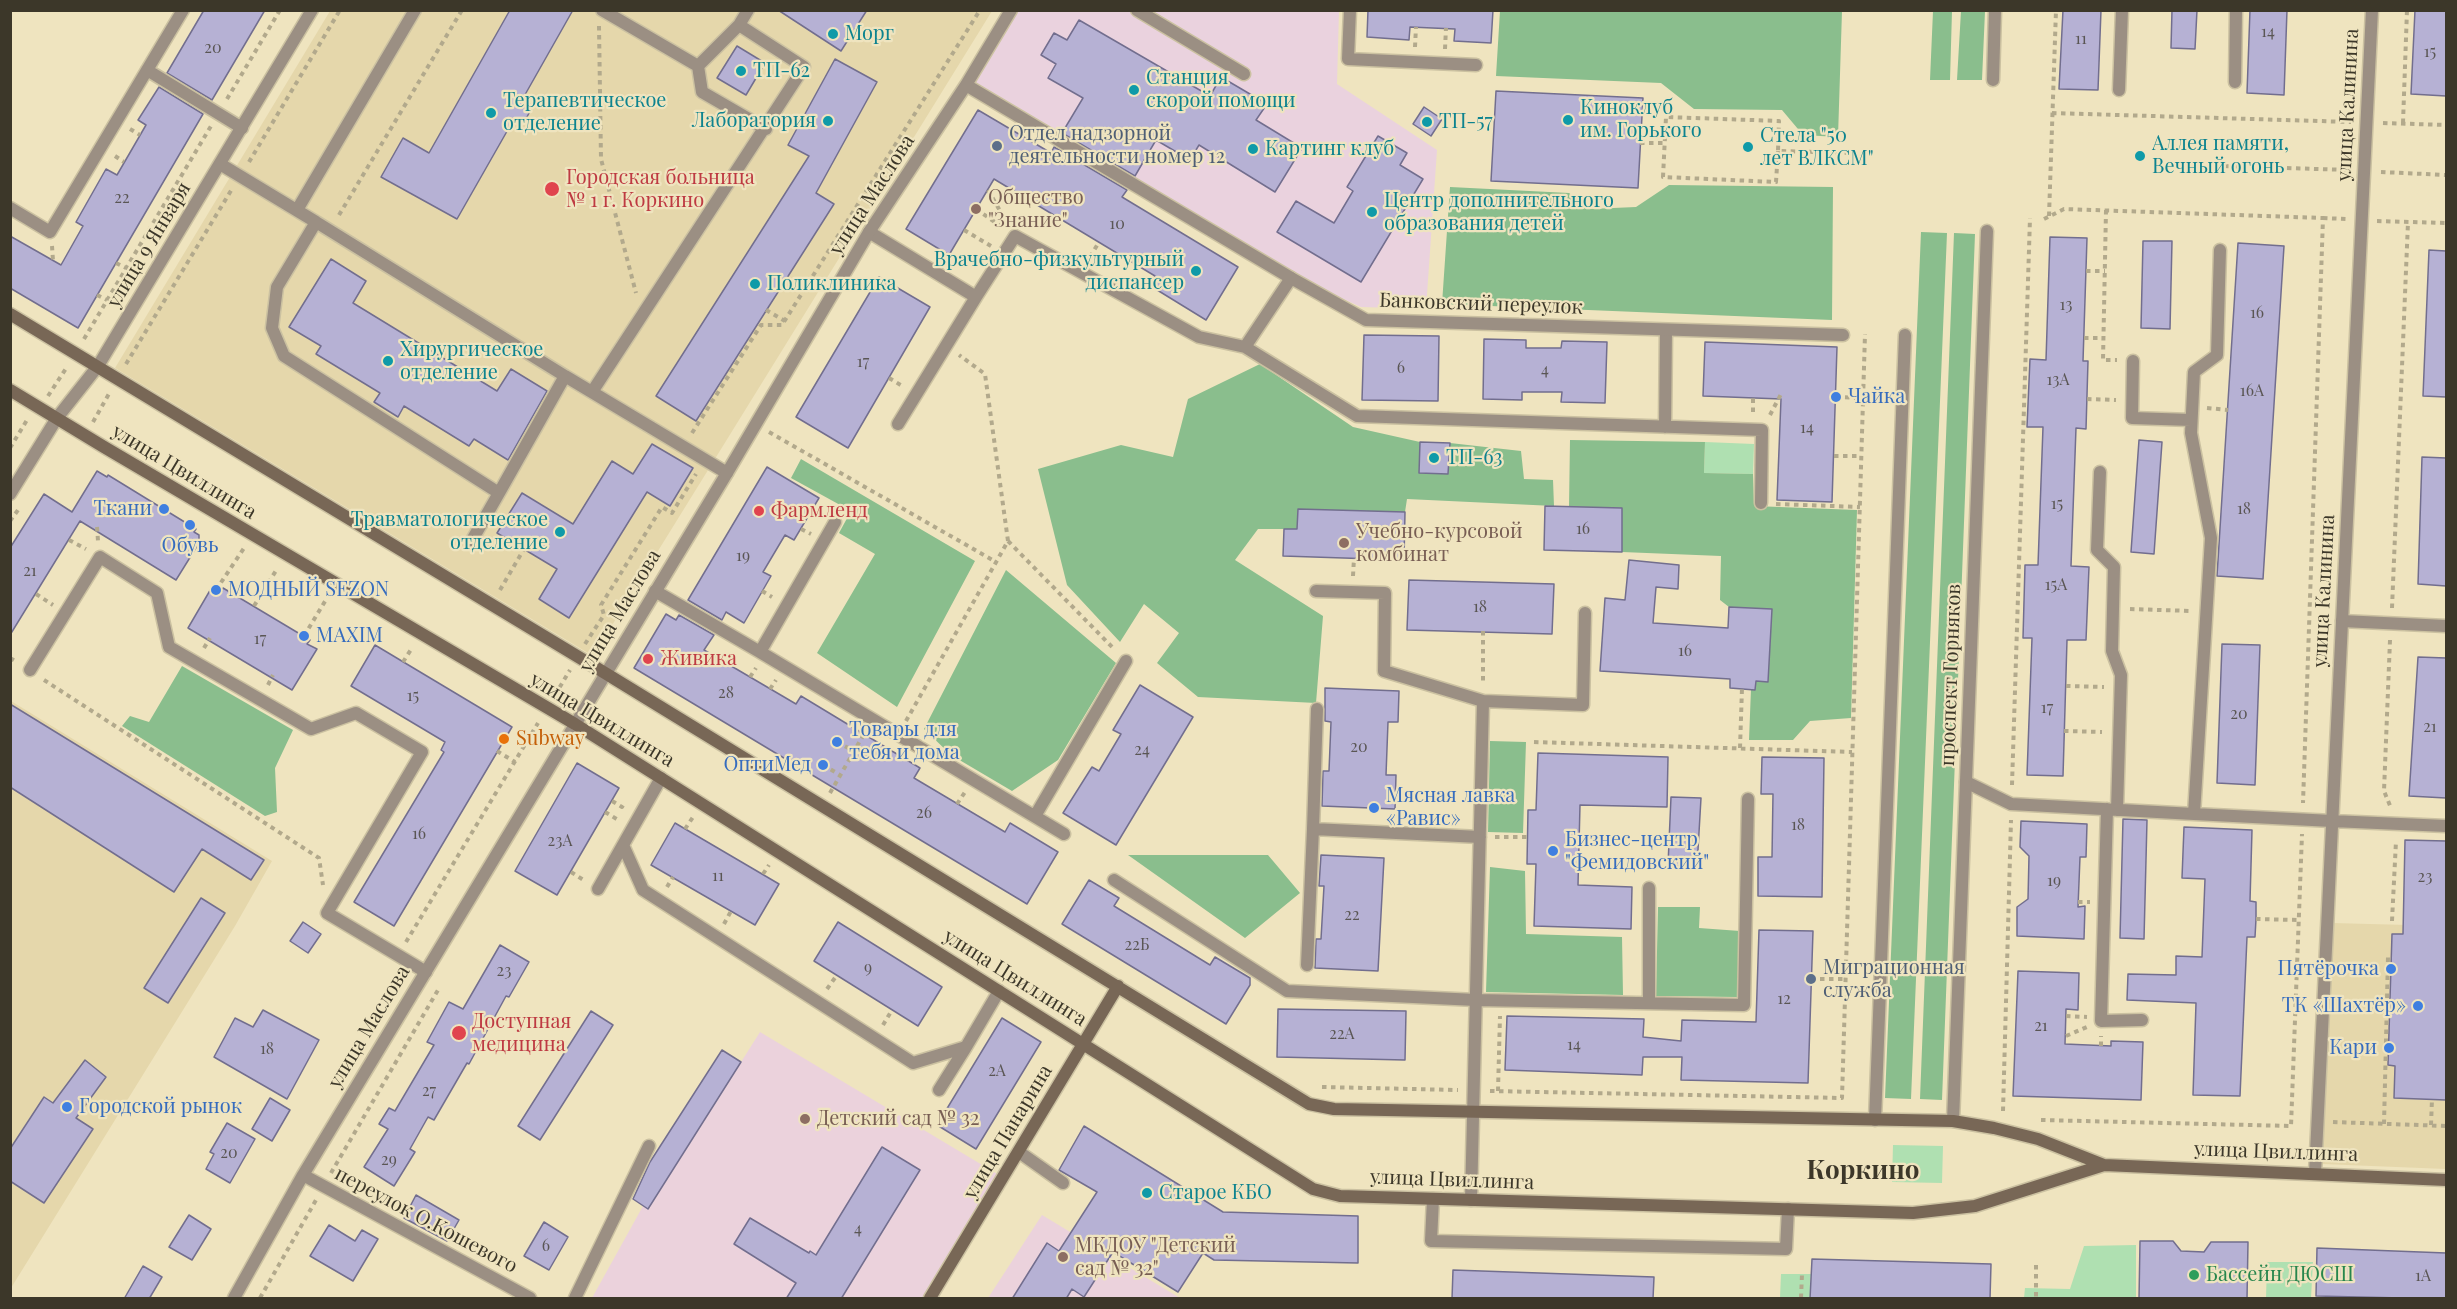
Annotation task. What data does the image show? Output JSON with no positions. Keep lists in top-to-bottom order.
{
  "streets": {
    "street": [
      "улица Калинина",
      "улица Маслова",
      "улица 9 Января",
      "Банковский переулок",
      "улица Цвиллинга",
      "проспект Горняков",
      "улица Панарина",
      "переулок О.Кошевого"
    ]
  },
  "crossings": [
    ["улица Калинина", "улица Цвиллинга"],
    ["улица Маслова", "Банковский переулок"],
    ["улица Маслова", "улица Цвиллинга"],
    ["улица Маслова", "переулок О.Кошевого"],
    ["улица 9 Января", "улица Цвиллинга"],
    ["улица Цвиллинга", "проспект Горняков"],
    ["улица Цвиллинга", "улица Панарина"]
  ],
  "districts": ["Коркино"],
  "places": [
    "Морг",
    "ТП-62",
    "Станция скорой помощи",
    "Терапевтическое отделение",
    "Киноклуб им. Горького",
    "Лаборатория",
    "ТП-57",
    "Отдел надзорной деятельности номер 12",
    "Стела \"50 лет ВЛКСМ\"",
    "Картинг клуб",
    "Аллея памяти, Вечный огонь",
    "Городская больница № 1 г. Коркино",
    "Общество \"Знание\"",
    "Центр дополнительного образования детей",
    "Врачебно-физкультурный диспансер",
    "Поликлиника",
    "Хирургическое отделение",
    "Чайка",
    "ТП-63",
    "Ткани",
    "Фармленд",
    "Обувь",
    "Травматологическое отделение",
    "Учебно-курсовой комбинат",
    "МОДНЫЙ SEZON",
    "MAXIM",
    "Живика",
    "Subway",
    "Товары для тебя и дома",
    "ОптиМед",
    "Мясная лавка «Равис»",
    "Бизнес-центр \"Фемидовский\"",
    "Пятёрочка",
    "Миграционная служба",
    "ТК «Шахтёр»",
    "Доступная медицина",
    "Кари",
    "Городской рынок",
    "Детский сад № 32",
    "Старое КБО",
    "МКДОУ \"Детский сад № 32\"",
    "Бассейн ДЮСШ"
  ],
  "house_numbers": [
    "14",
    "11",
    "20",
    "15",
    "22",
    "10",
    "13",
    "16",
    "17",
    "6",
    "4",
    "13А",
    "16А",
    "14",
    "15",
    "18",
    "16",
    "19",
    "21",
    "15А",
    "18",
    "17",
    "16",
    "28",
    "15",
    "17",
    "20",
    "21",
    "20",
    "24",
    "26",
    "18",
    "16",
    "23А",
    "11",
    "23",
    "19",
    "22",
    "22Б",
    "9",
    "23",
    "12",
    "21",
    "22А",
    "14",
    "18",
    "2А",
    "27",
    "20",
    "29",
    "4",
    "6",
    "1А"
  ]
}
